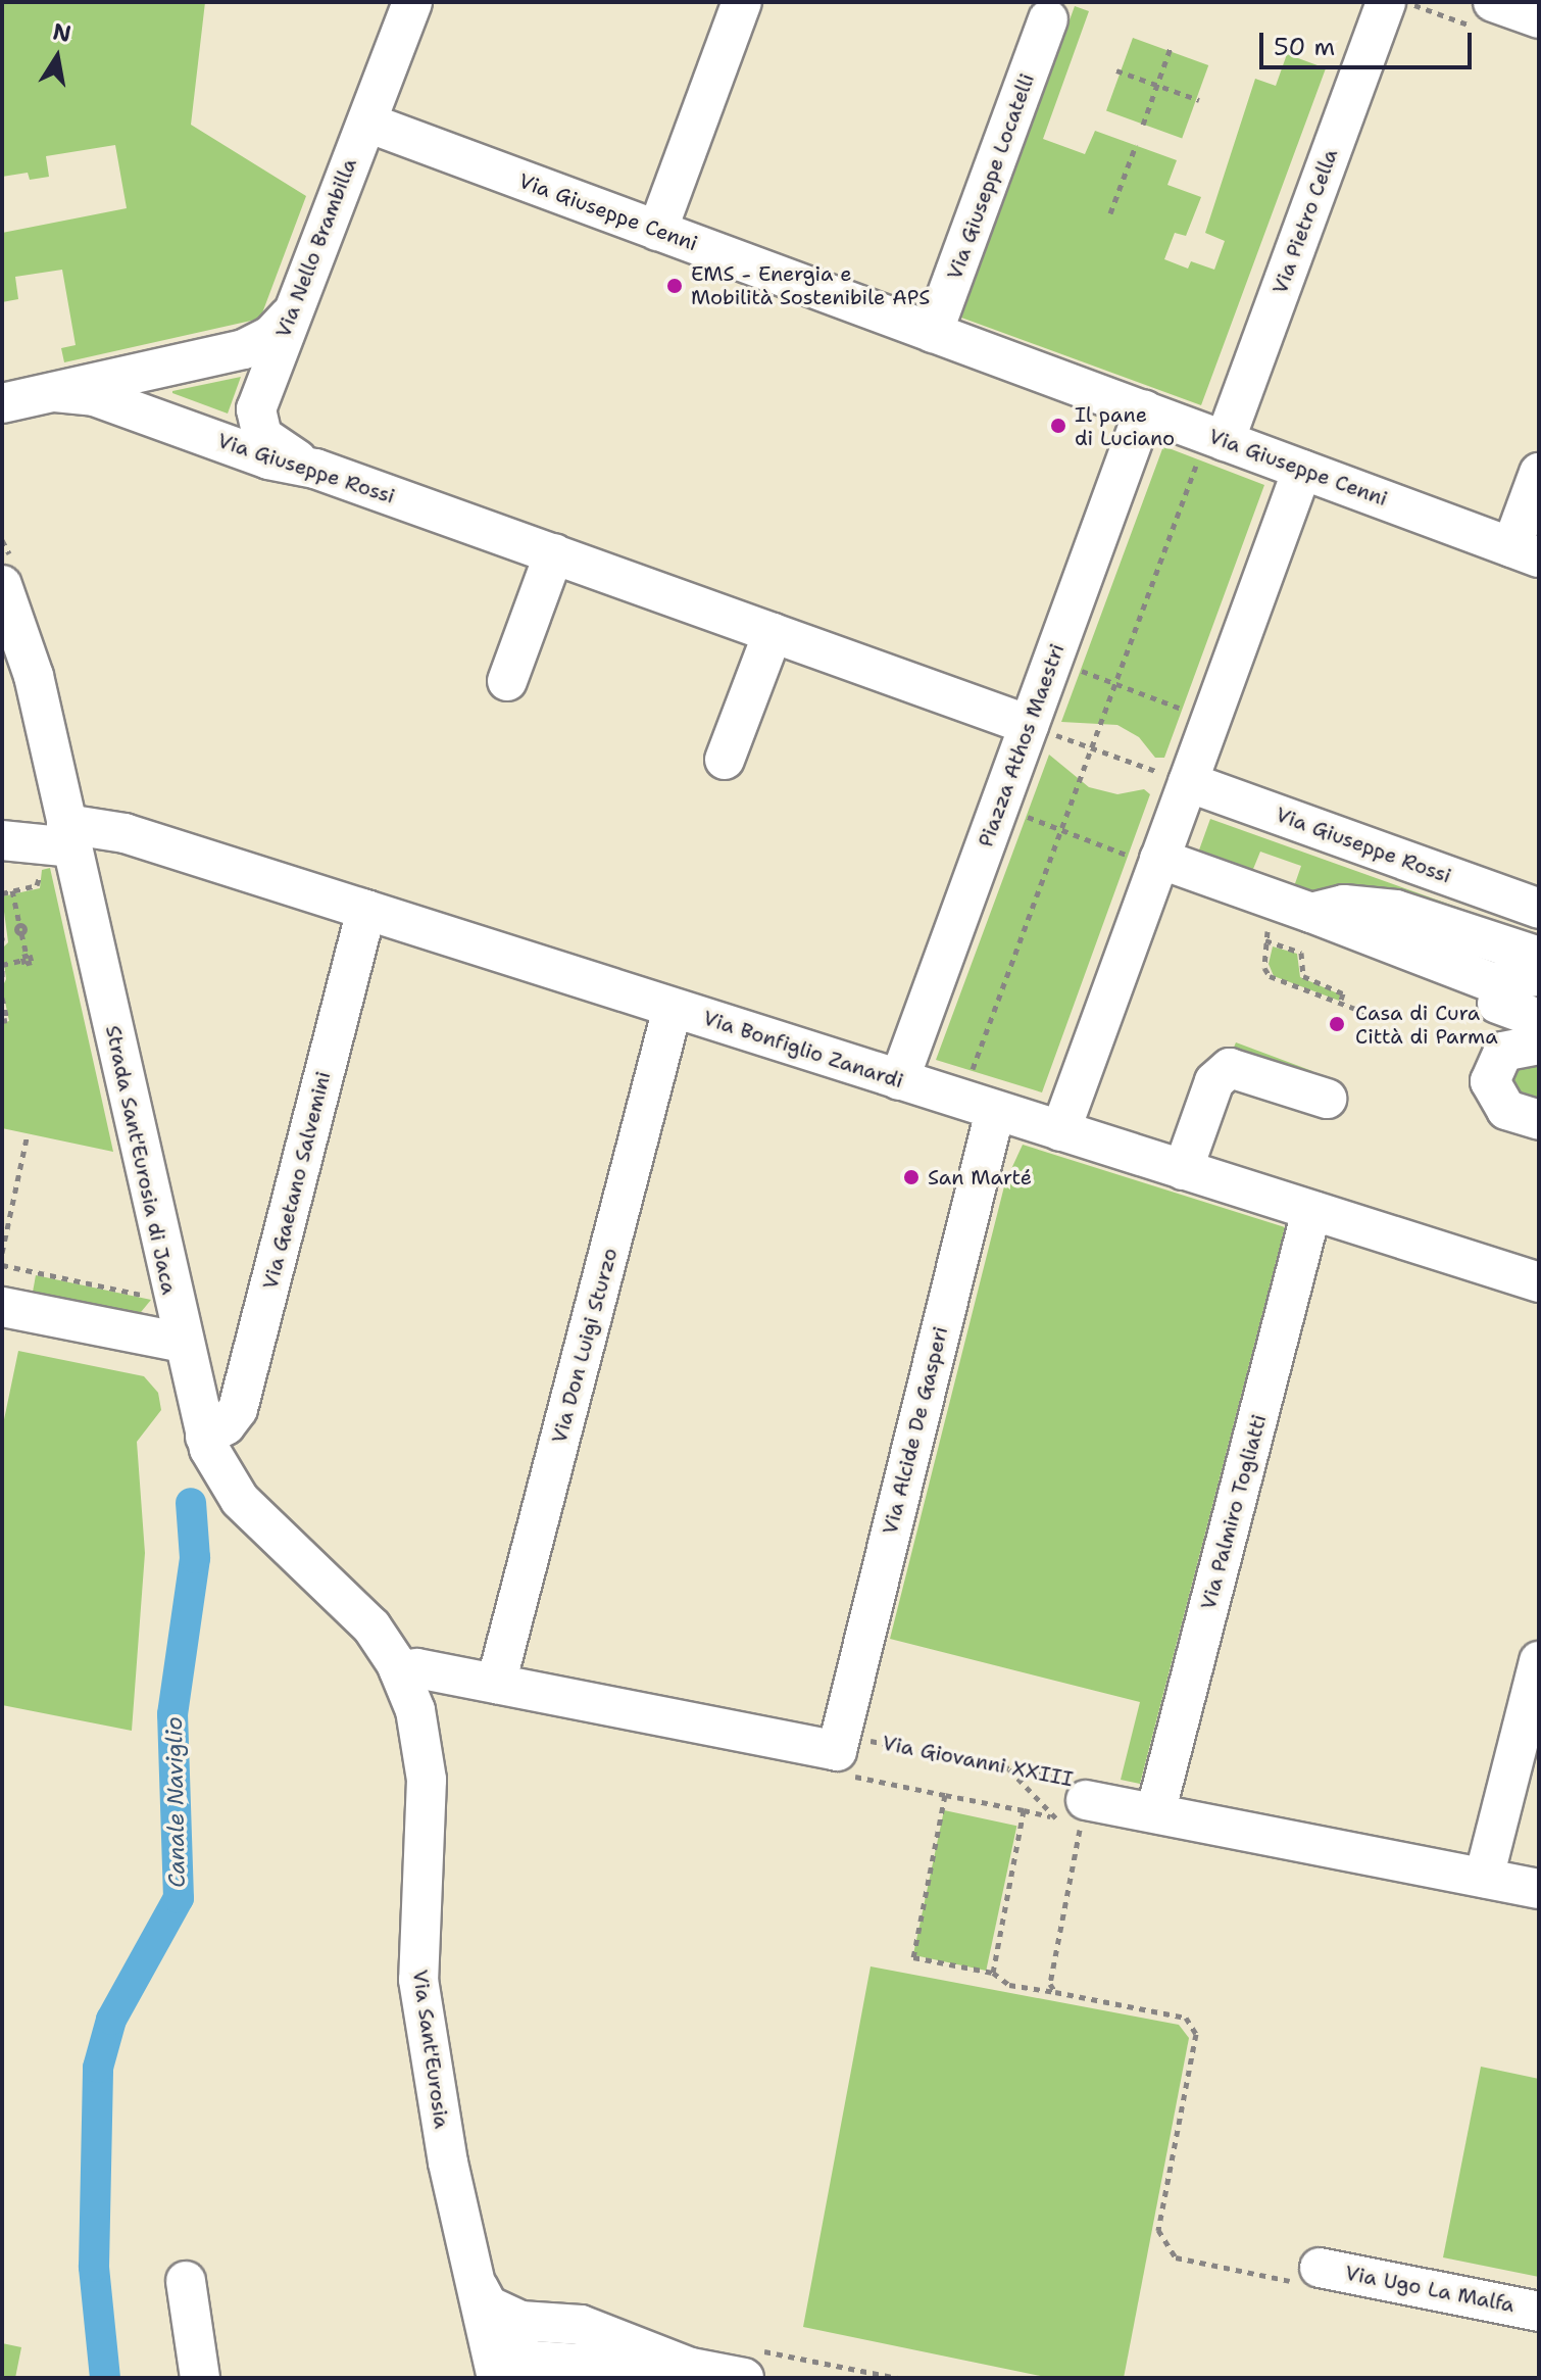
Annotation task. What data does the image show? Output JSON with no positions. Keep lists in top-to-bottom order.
{
  "streets": {
    "street": [
      "Via Giuseppe Locatelli",
      "Via Giuseppe Cenni",
      "Via Pietro Cella",
      "Via Nello Brambilla",
      "Via Giuseppe Rossi",
      "Piazza Athos Maestri",
      "Via Bonfiglio Zanardi",
      "Strada Sant'Eurosia di Jaca",
      "Via Gaetano Salvemini",
      "Via Don Luigi Sturzo",
      "Via Alcide De Gasperi",
      "Via Palmiro Togliatti",
      "Via Giovanni XXIII",
      "Via Sant'Eurosia",
      "Via Ugo La Malfa"
    ]
  },
  "crossings": [
    ["Via Giuseppe Locatelli", "Via Giuseppe Cenni"],
    ["Via Giuseppe Cenni", "Via Pietro Cella"],
    ["Via Giuseppe Cenni", "Via Nello Brambilla"],
    ["Via Giuseppe Cenni", "Piazza Athos Maestri"],
    ["Via Nello Brambilla", "Via Giuseppe Rossi"],
    ["Via Giuseppe Rossi", "Piazza Athos Maestri"],
    ["Piazza Athos Maestri", "Via Bonfiglio Zanardi"],
    ["Via Bonfiglio Zanardi", "Strada Sant'Eurosia di Jaca"],
    ["Via Bonfiglio Zanardi", "Via Gaetano Salvemini"],
    ["Via Bonfiglio Zanardi", "Via Don Luigi Sturzo"],
    ["Via Bonfiglio Zanardi", "Via Alcide De Gasperi"],
    ["Via Bonfiglio Zanardi", "Via Palmiro Togliatti"],
    ["Strada Sant'Eurosia di Jaca", "Via Gaetano Salvemini"],
    ["Strada Sant'Eurosia di Jaca", "Via Sant'Eurosia"],
    ["Via Alcide De Gasperi", "Via Giovanni XXIII"],
    ["Via Palmiro Togliatti", "Via Giovanni XXIII"]
  ],
  "water": ["Canale Naviglio"],
  "places": [
    "EMS - Energia e Mobilità Sostenibile APS",
    "Il pane di Luciano",
    "Casa di Cura Città di Parma",
    "San Marté"
  ],
  "scale_bar": "50 m",
  "north": "top"
}
